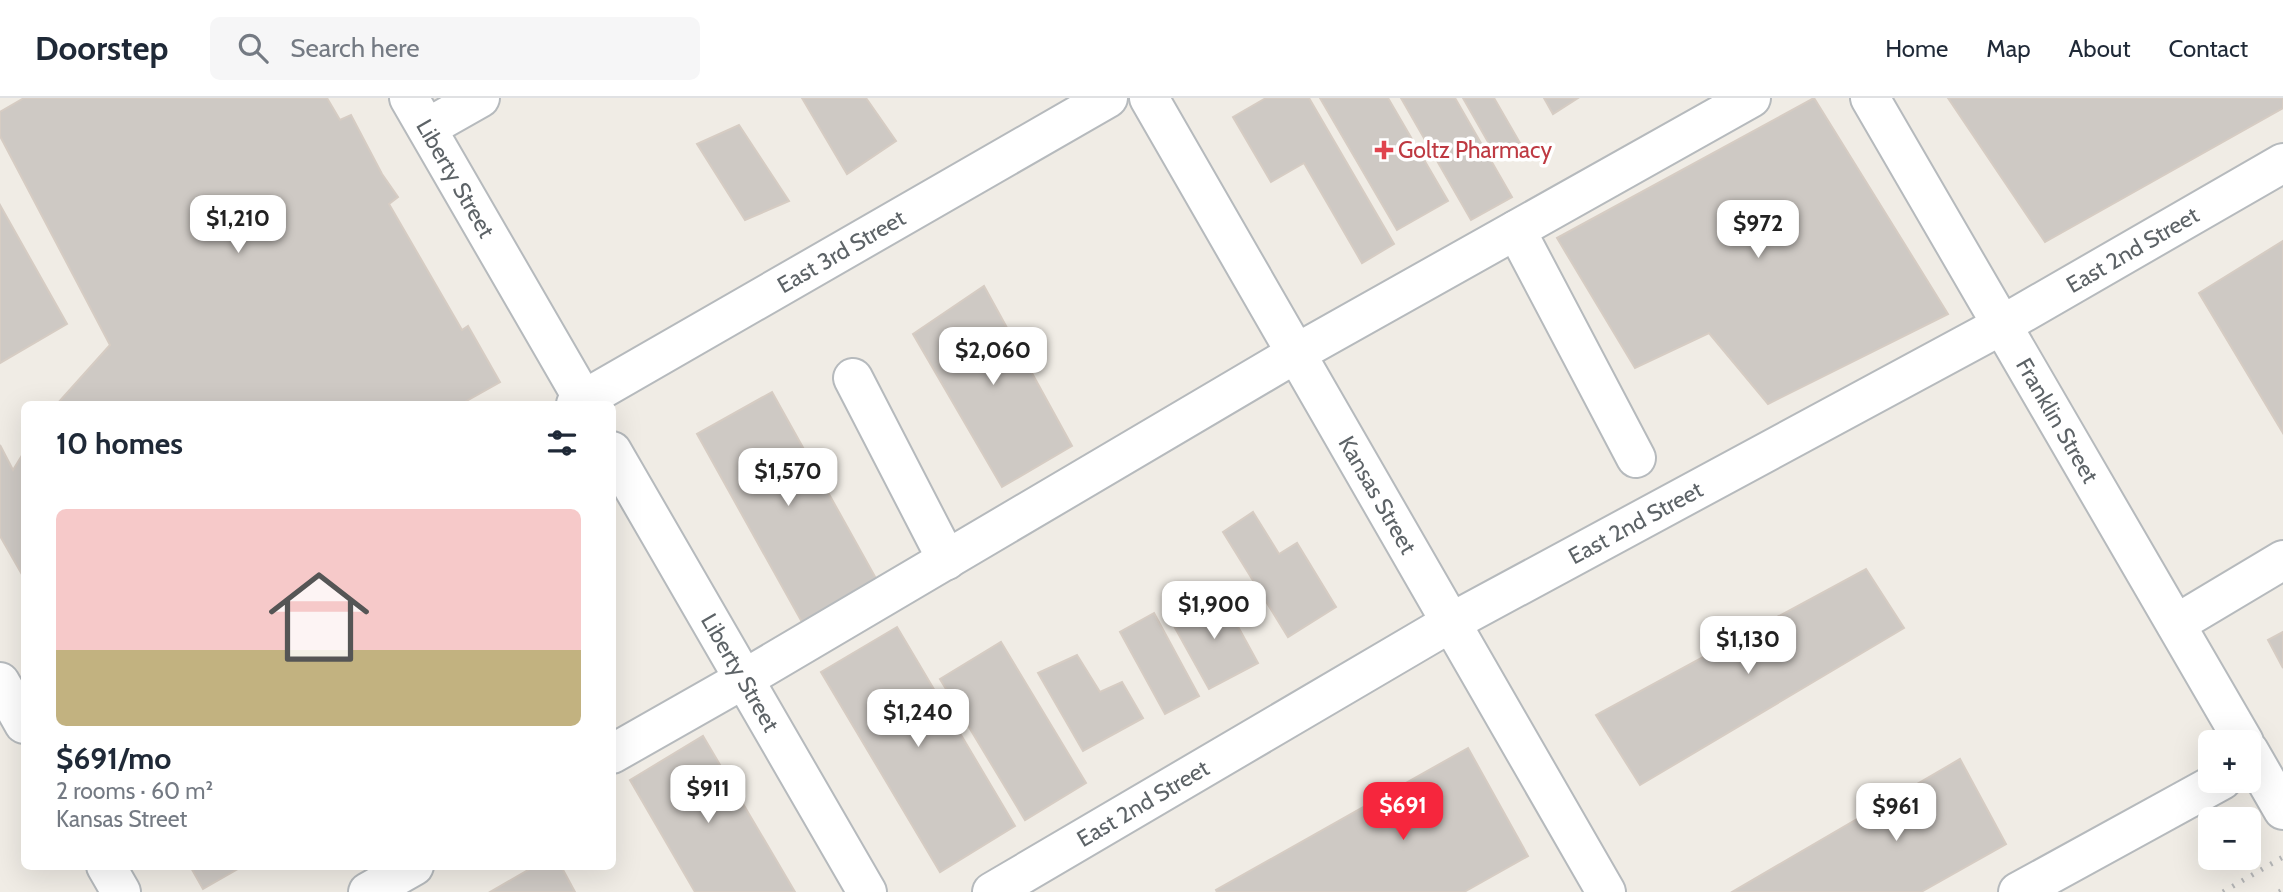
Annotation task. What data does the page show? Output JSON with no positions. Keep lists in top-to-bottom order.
{
  "streets": {
    "street": [
      "Liberty Street",
      "East 2nd Street",
      "East 3rd Street",
      "Franklin Street",
      "Kansas Street"
    ]
  },
  "crossings": [
    ["East 2nd Street", "Franklin Street"],
    ["East 2nd Street", "Kansas Street"]
  ],
  "places": {
    "health": ["Goltz Pharmacy"]
  },
  "page": {
    "header": "Doorstep",
    "search": "Search here",
    "nav": [
      "Home",
      "Map",
      "About",
      "Contact"
    ],
    "price": [
      "$1,210",
      "$972",
      "$2,060",
      "$1,570",
      "$1,900",
      "$1,130",
      "$1,240",
      "$911",
      "$691",
      "$961"
    ],
    "heading": "10 homes",
    "list": [
      {
        "name": "$691/mo",
        "note": "2 rooms · 60 m² · Kansas Street"
      }
    ],
    "map_buttons": ["+", "−"]
  }
}
